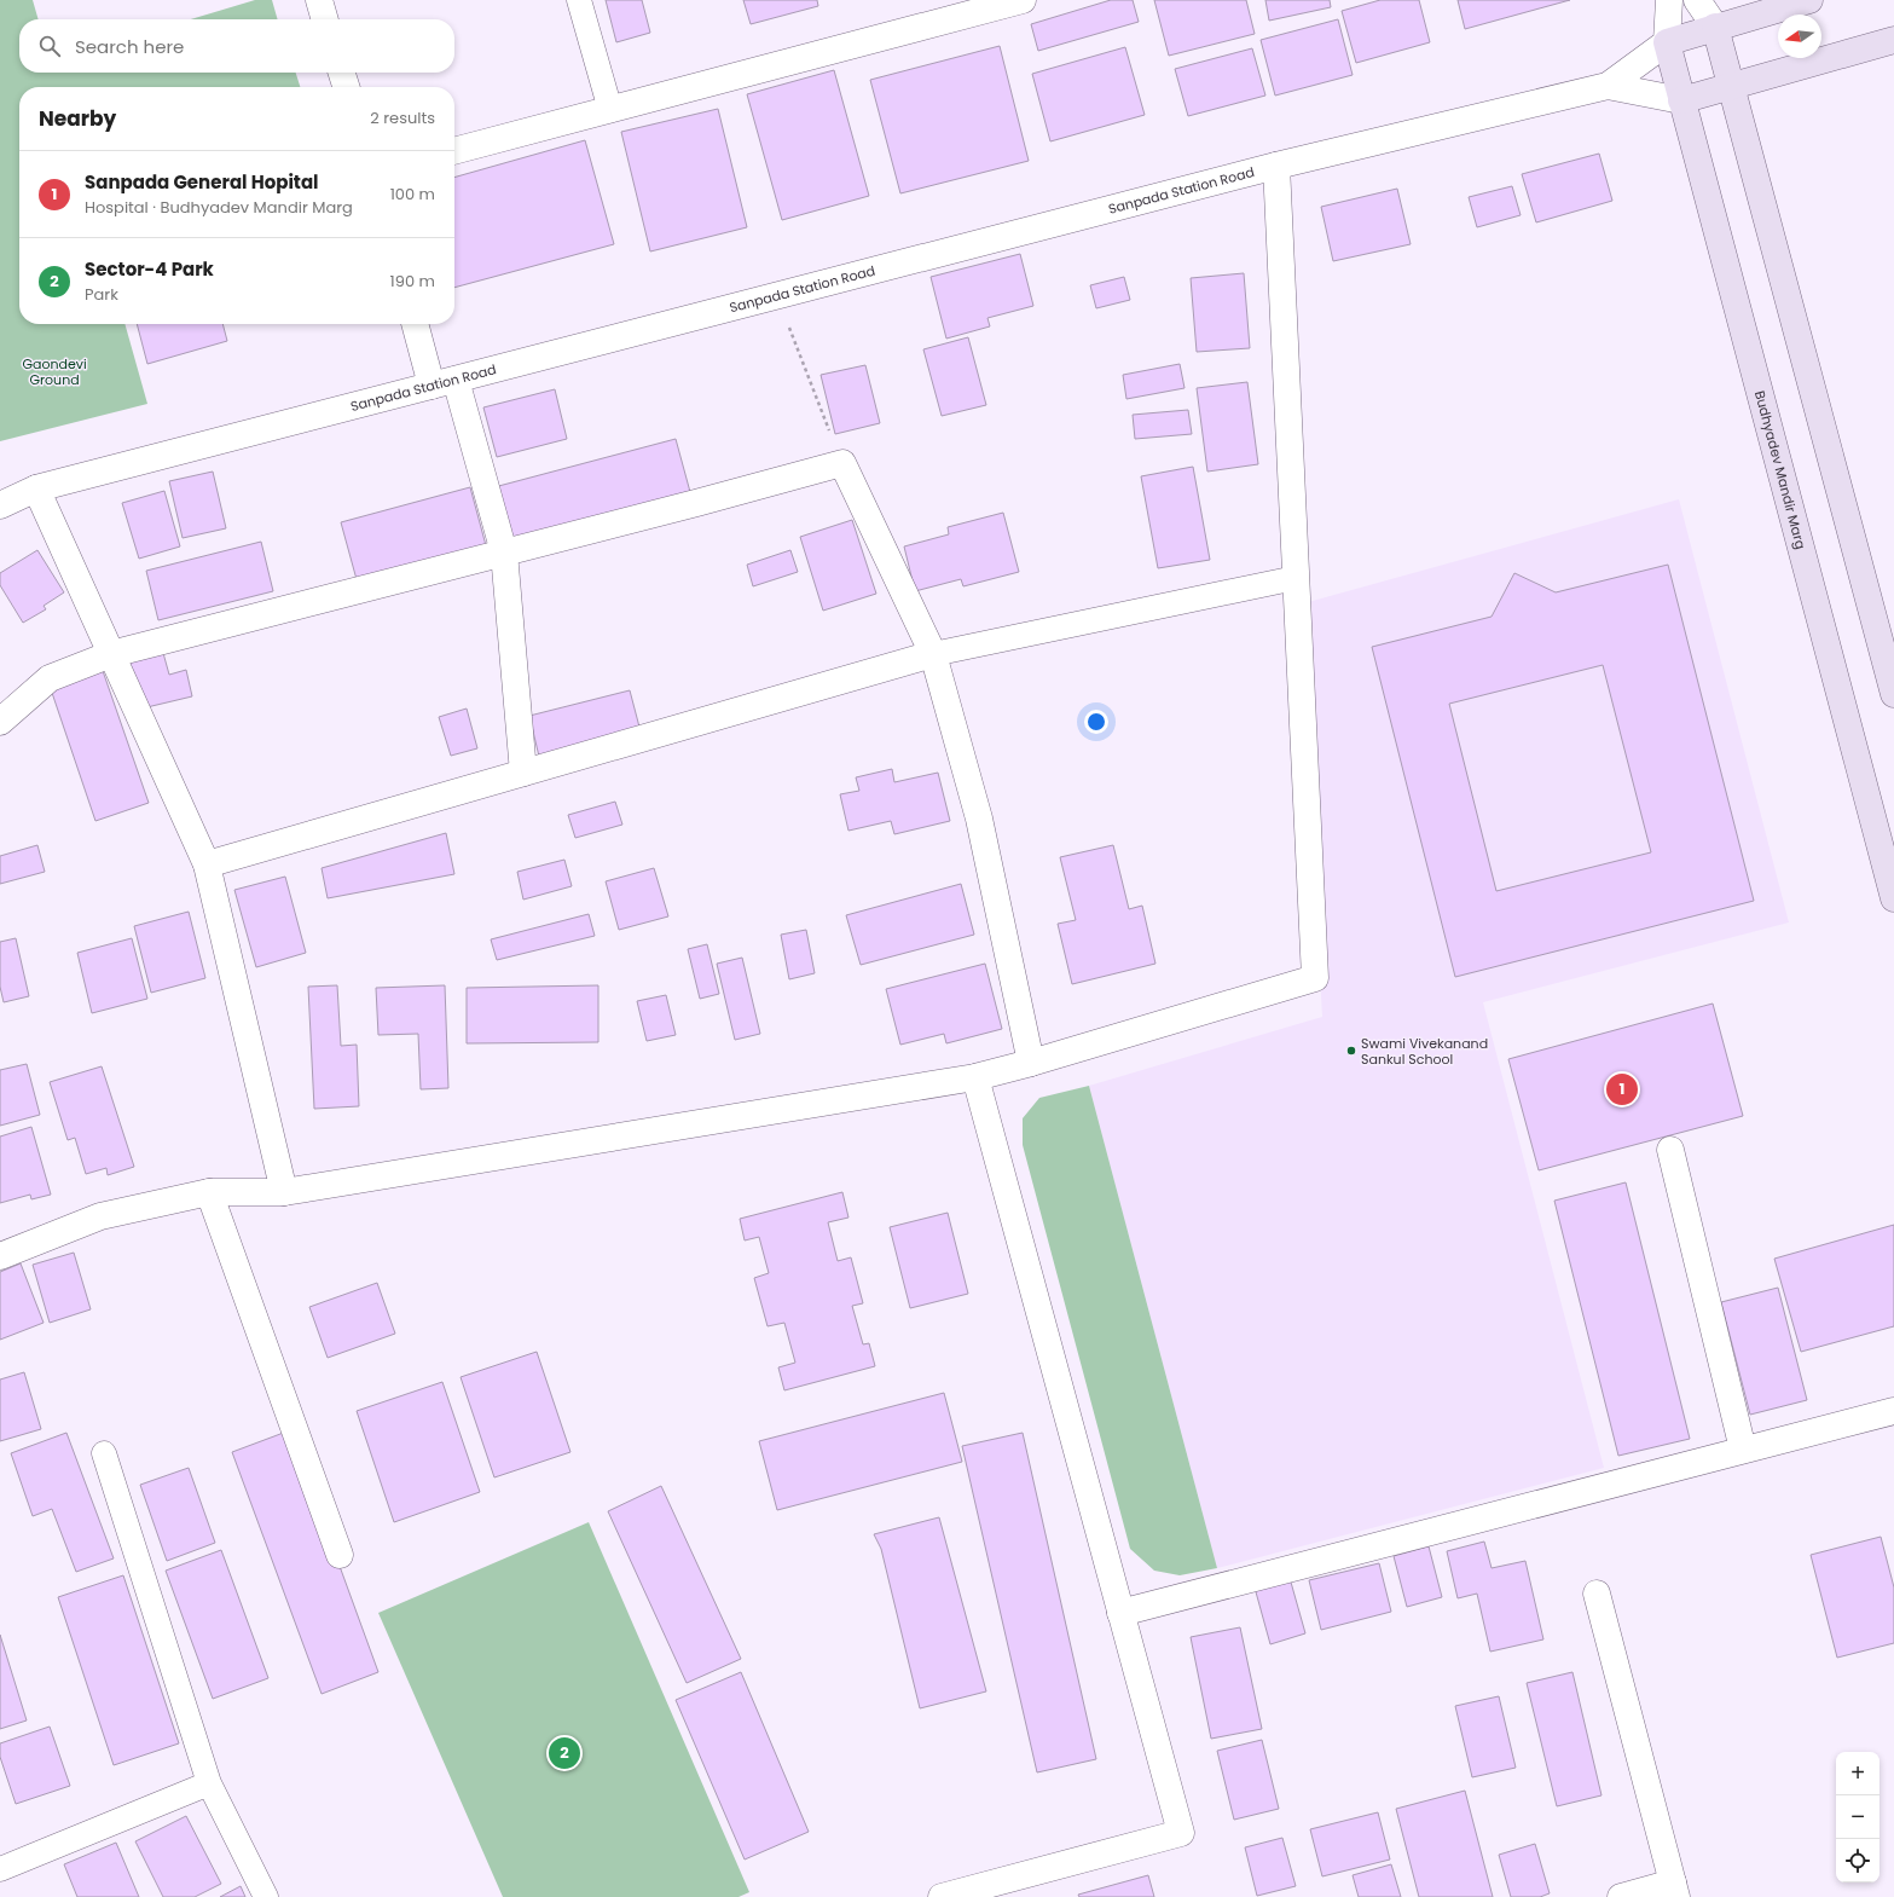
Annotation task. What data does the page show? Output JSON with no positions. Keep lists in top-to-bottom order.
{
  "streets": {
    "main road": ["Budhyadev Mandir Marg"],
    "street": ["Sanpada Station Road"]
  },
  "parks": ["Gaondevi Ground"],
  "places": ["Swami Vivekanand Sankul School"],
  "north": "left",
  "page": {
    "search": "Search here",
    "heading": ["Nearby", "2 results"],
    "list": [
      {
        "mark": "1",
        "name": "Sanpada General Hopital",
        "note": "Hospital · Budhyadev Mandir Marg",
        "value": "100 m"
      },
      {
        "mark": "2",
        "name": "Sector-4 Park",
        "note": "Park",
        "value": "190 m"
      }
    ],
    "pins": ["1", "2"],
    "map_buttons": ["+", "−"]
  }
}
